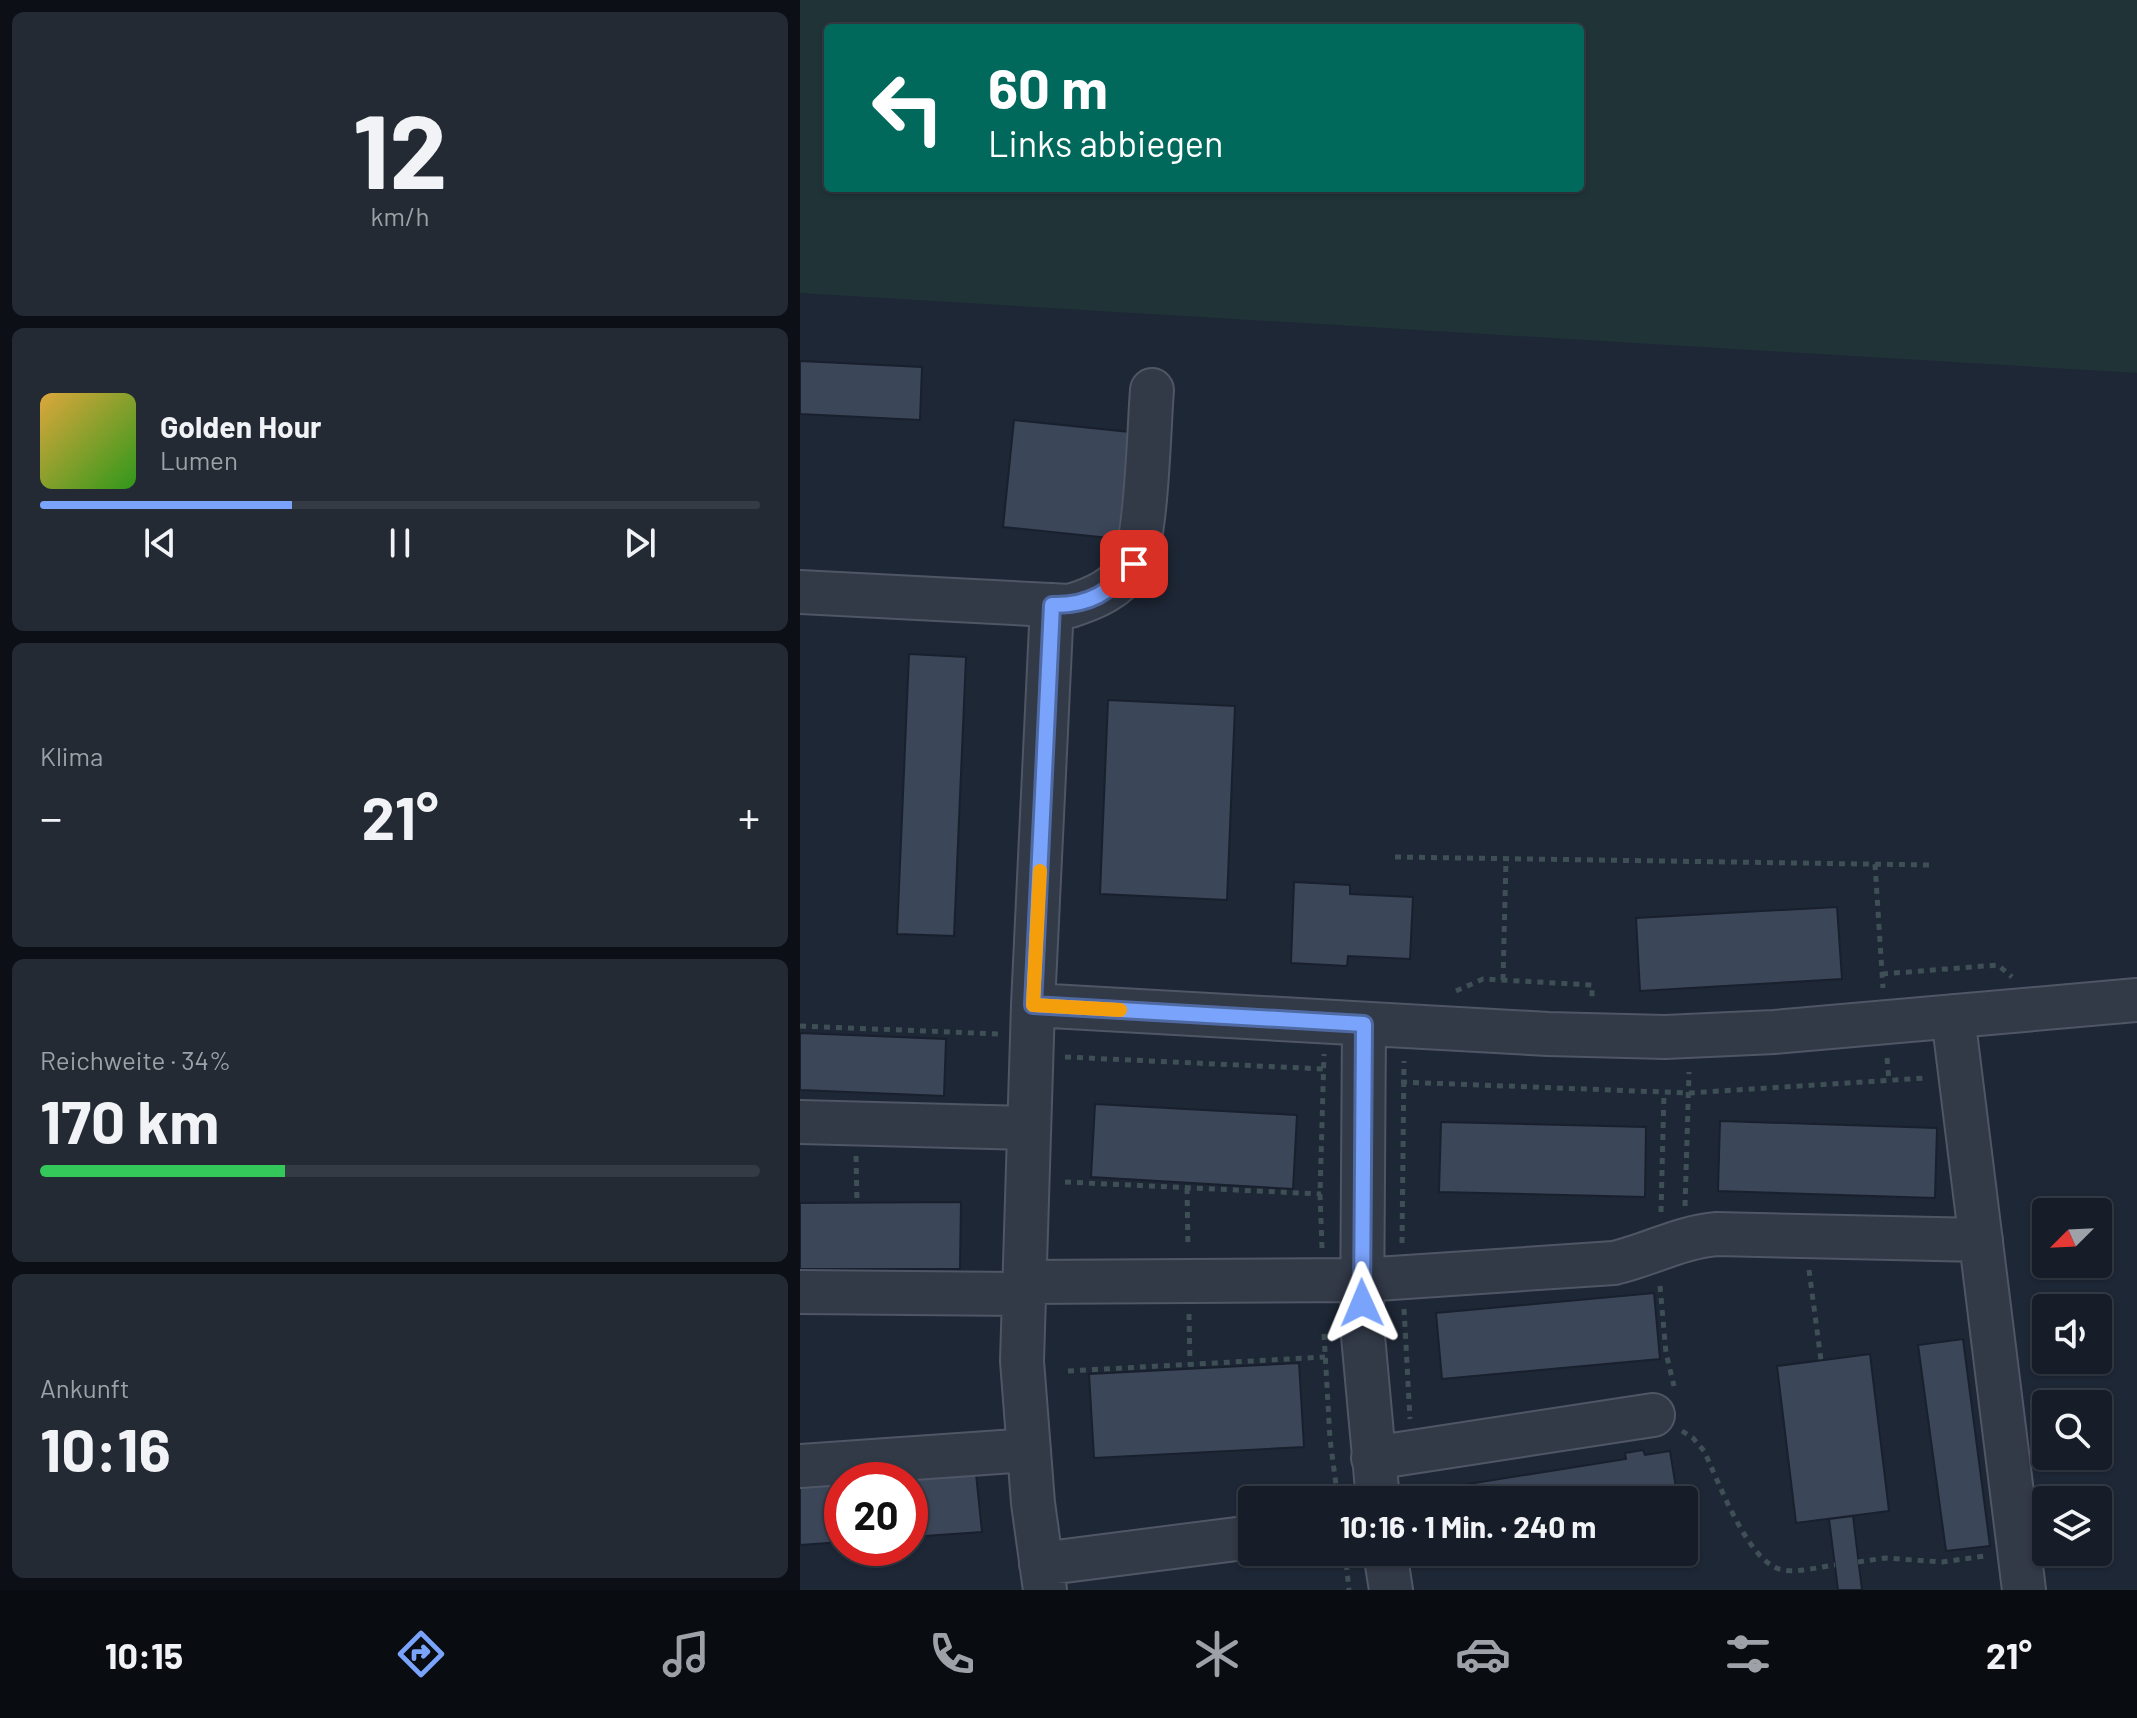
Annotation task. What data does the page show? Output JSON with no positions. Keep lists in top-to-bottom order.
{
  "north": "bottom left",
  "page": {
    "tile": [
      ["12", "km/h"],
      "Klima",
      ["Reichweite · 34%", "170 km"],
      ["Ankunft", "10:16"]
    ],
    "turn": ["60 m", "Links abbiegen"],
    "song": ["Golden Hour", "Lumen"],
    "heat": ["−", "21°", "+"],
    "limit": "20",
    "trip": "10:16 · 1 Min. · 240 m",
    "tabs": ["10:15", "21°"]
  }
}
